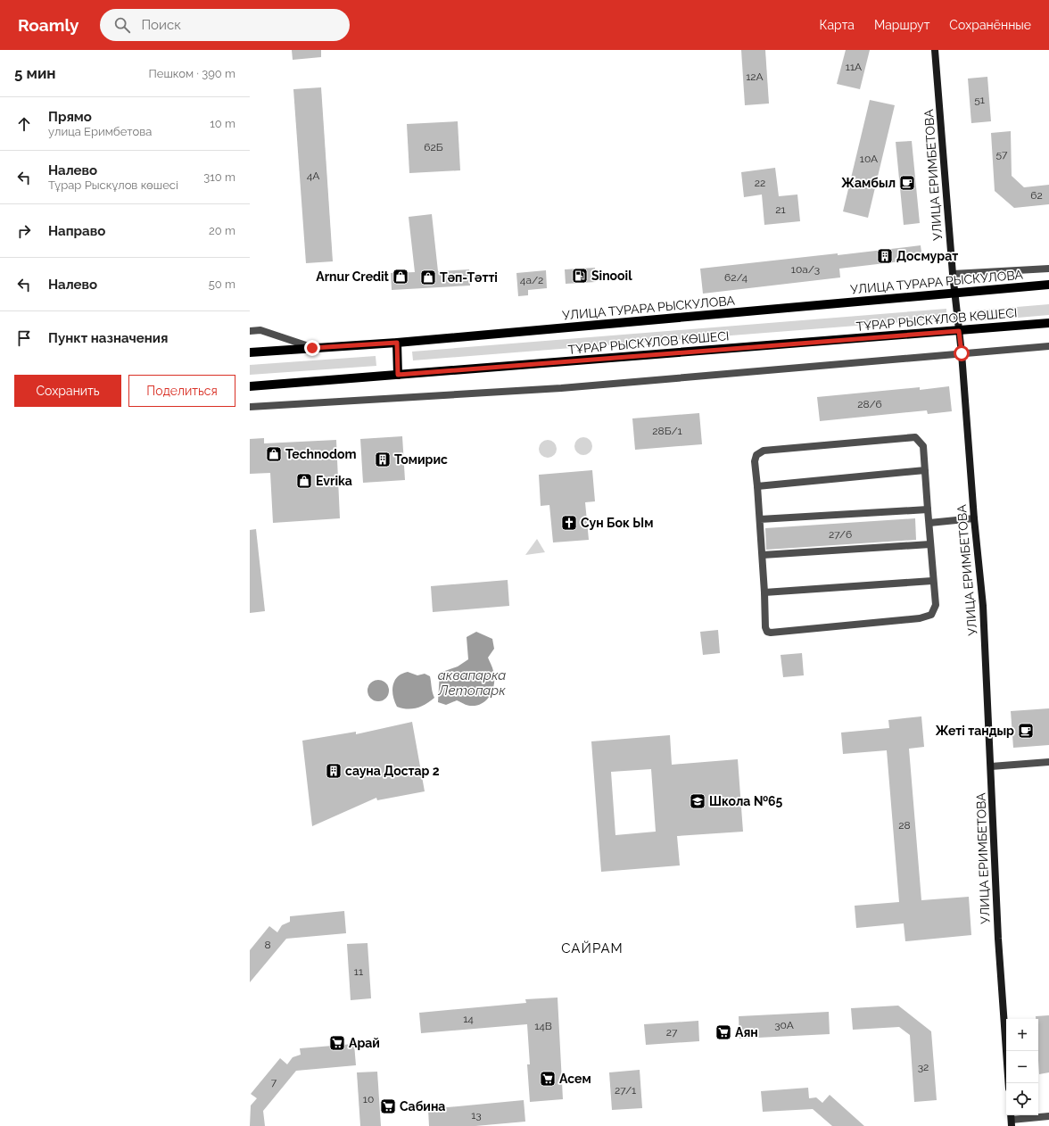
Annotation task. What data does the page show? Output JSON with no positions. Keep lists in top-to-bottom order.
{
  "streets": {
    "main road": ["УЛИЦА ЕРИМБЕТОВА", "УЛИЦА ТУРАРА РЫСКУЛОВА", "ТҰРАР РЫСКҰЛОВ КӨШЕСІ"]
  },
  "crossings": [
    ["УЛИЦА ЕРИМБЕТОВА", "УЛИЦА ТУРАРА РЫСКУЛОВА"],
    ["УЛИЦА ЕРИМБЕТОВА", "ТҰРАР РЫСКҰЛОВ КӨШЕСІ"]
  ],
  "districts": ["САЙРАМ"],
  "water": ["аквапарка Летопарк"],
  "places": {
    "cafe": ["Жамбыл", "Жеті тандыр"],
    "building": ["Досмурат", "Томирис", "сауна Достар 2"],
    "fuel station": ["Sinooil"],
    "shop": [
      "Arnur Credit",
      "Тәп-Тәтті",
      "Technodom",
      "Evrika"
    ],
    "church": ["Сун Бок Ым"],
    "school or university": ["Школа №65"],
    "supermarket": [
      "Аян",
      "Арай",
      "Асем",
      "Сабина"
    ]
  },
  "house_numbers": [
    "11А",
    "12А",
    "51",
    "62Б",
    "57",
    "10А",
    "4А",
    "22",
    "62",
    "21",
    "10а/3",
    "62/4",
    "4а/2",
    "28/6",
    "28Б/1",
    "27/6",
    "28",
    "8",
    "11",
    "14",
    "30А",
    "14В",
    "27",
    "32",
    "7",
    "27/1",
    "10",
    "13"
  ],
  "page": {
    "header": "Roamly",
    "search": "Поиск",
    "nav": ["Карта", "Маршрут", "Сохранённые"],
    "heading": ["5 мин", "Пешком · 390 m"],
    "list": [
      ["Прямо", "улица Еримбетова", "10 m"],
      ["Налево", "Тұрар Рыскұлов көшесі", "310 m"],
      ["Направо", "20 m"],
      ["Налево", "50 m"],
      "Пункт назначения"
    ],
    "buttons": ["Сохранить", "Поделиться"],
    "map_buttons": ["+", "−"]
  }
}
